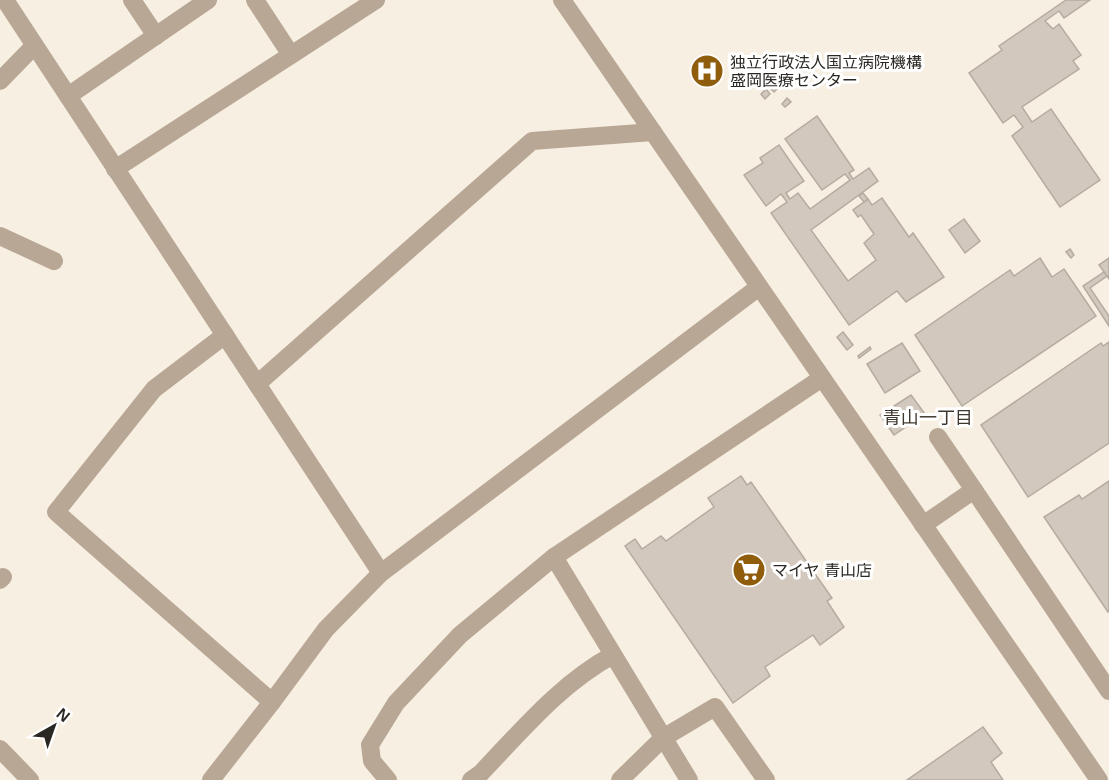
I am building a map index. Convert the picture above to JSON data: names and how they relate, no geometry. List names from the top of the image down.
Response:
{
  "districts": ["青山一丁目"],
  "places": {
    "hospital": ["独立行政法人国立病院機構 盛岡医療センター"],
    "supermarket": ["マイヤ 青山店"]
  },
  "north": "top right"
}
